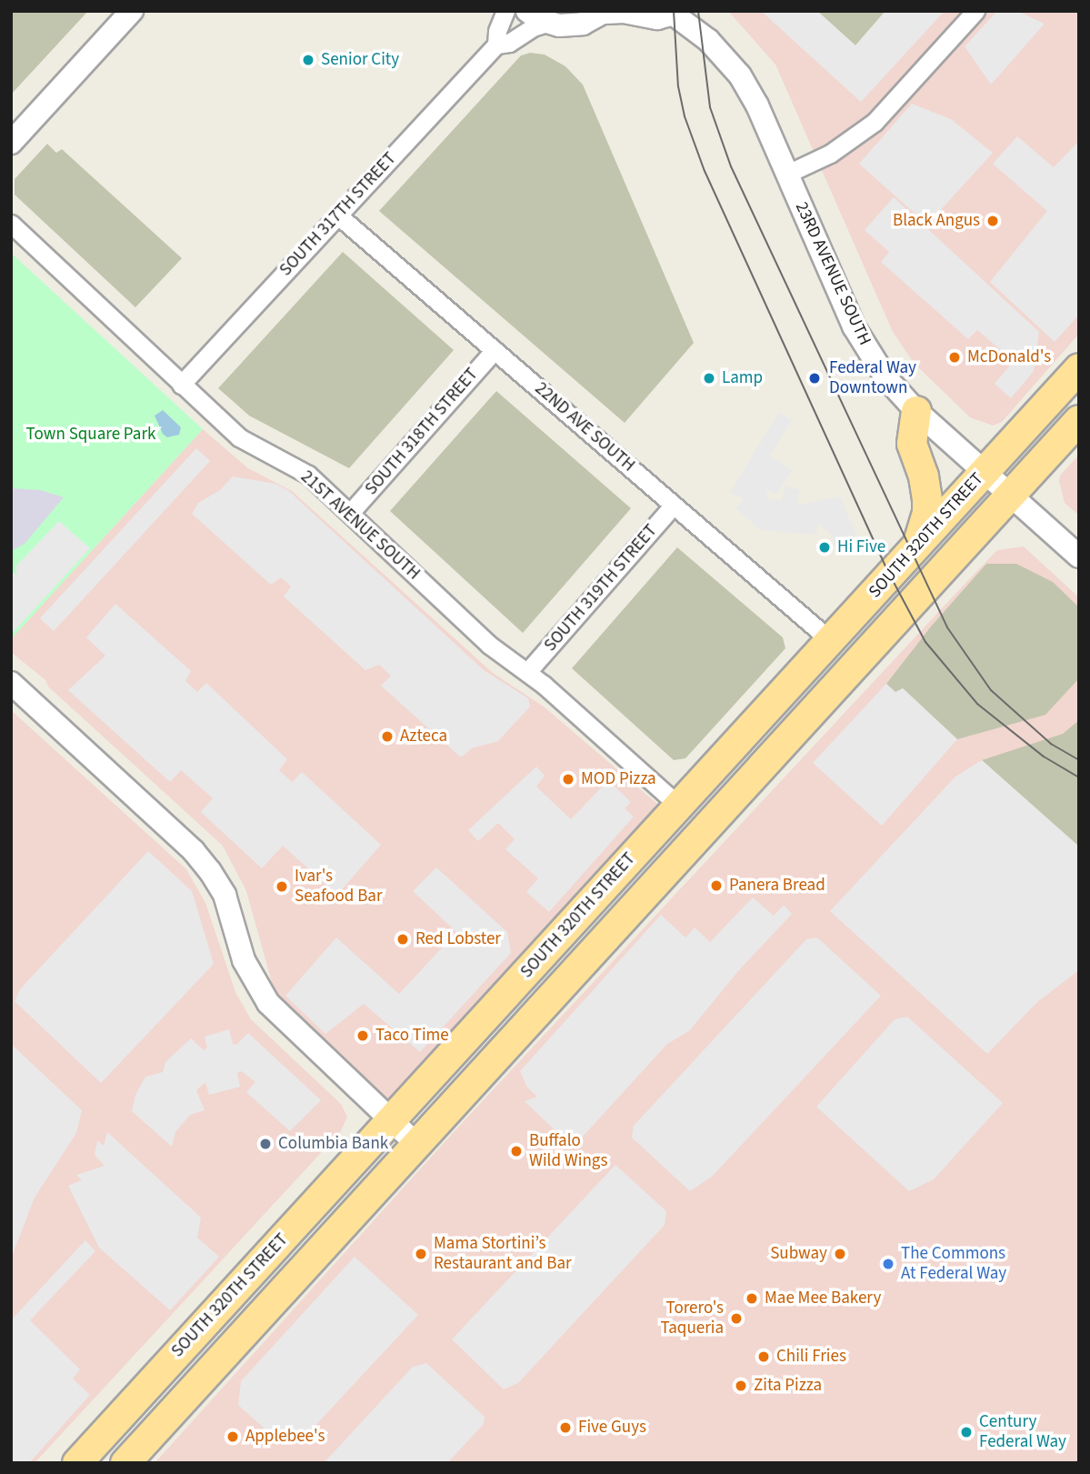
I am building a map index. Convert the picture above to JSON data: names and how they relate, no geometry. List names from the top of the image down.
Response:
{
  "streets": {
    "main road": ["SOUTH 320TH STREET"],
    "street": [
      "SOUTH 317TH STREET",
      "23RD AVENUE SOUTH",
      "22ND AVE SOUTH",
      "SOUTH 318TH STREET",
      "21ST AVENUE SOUTH",
      "SOUTH 319TH STREET"
    ]
  },
  "crossings": [
    ["SOUTH 317TH STREET", "22ND AVE SOUTH"],
    ["SOUTH 317TH STREET", "21ST AVENUE SOUTH"],
    ["23RD AVENUE SOUTH", "SOUTH 320TH STREET"],
    ["22ND AVE SOUTH", "SOUTH 318TH STREET"],
    ["22ND AVE SOUTH", "SOUTH 320TH STREET"],
    ["22ND AVE SOUTH", "SOUTH 319TH STREET"],
    ["SOUTH 318TH STREET", "21ST AVENUE SOUTH"],
    ["21ST AVENUE SOUTH", "SOUTH 320TH STREET"],
    ["21ST AVENUE SOUTH", "SOUTH 319TH STREET"]
  ],
  "parks": ["Town Square Park"],
  "places": [
    "Senior City",
    "Black Angus",
    "McDonald's",
    "Lamp",
    "Federal Way Downtown",
    "Hi Five",
    "Azteca",
    "MOD Pizza",
    "Panera Bread",
    "Ivar's Seafood Bar",
    "Red Lobster",
    "Taco Time",
    "Columbia Bank",
    "Buffalo Wild Wings",
    "Mama Stortini’s Restaurant and Bar",
    "Subway",
    "The Commons At Federal Way",
    "Mae Mee Bakery",
    "Torero's Taqueria",
    "Chili Fries",
    "Zita Pizza",
    "Five Guys",
    "Century Federal Way",
    "Applebee's"
  ]
}
